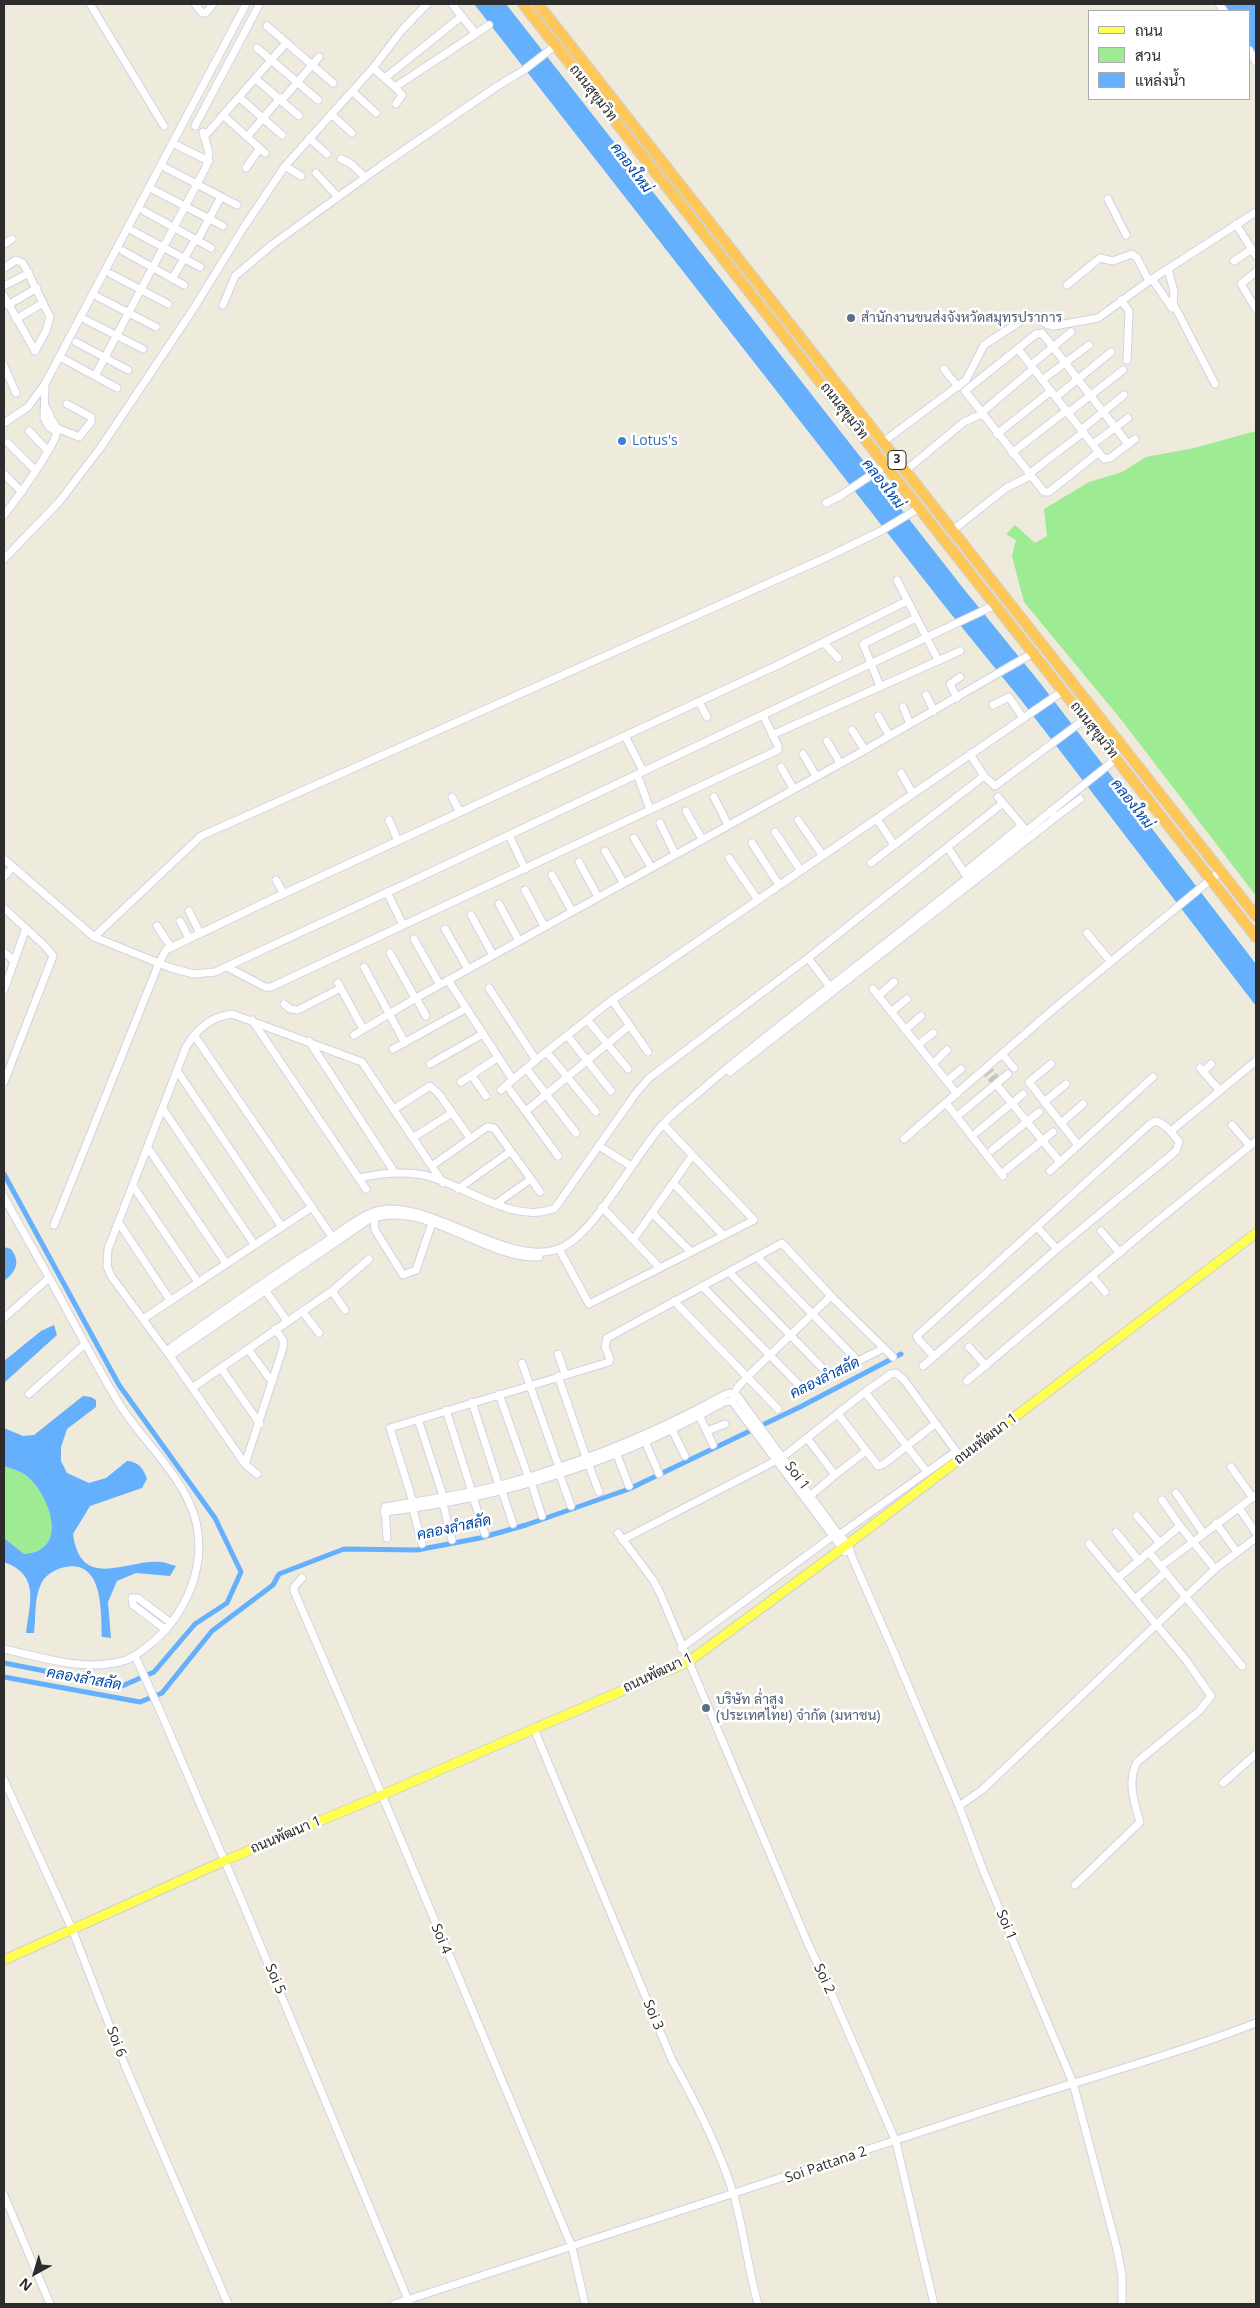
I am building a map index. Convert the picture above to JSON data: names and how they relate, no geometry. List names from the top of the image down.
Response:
{
  "streets": {
    "highway": ["ถนนสุขุมวิท", "3"],
    "main road": ["ถนนพัฒนา 1"],
    "street": [
      "Soi 1",
      "Soi 4",
      "Soi 5",
      "Soi 2",
      "Soi 3",
      "Soi 6",
      "Soi Pattana 2"
    ]
  },
  "crossings": [
    ["ถนนพัฒนา 1", "Soi 1"],
    ["ถนนพัฒนา 1", "Soi 4"],
    ["ถนนพัฒนา 1", "Soi 5"],
    ["ถนนพัฒนา 1", "Soi 2"],
    ["ถนนพัฒนา 1", "Soi 3"],
    ["ถนนพัฒนา 1", "Soi 6"],
    ["Soi 1", "Soi Pattana 2"],
    ["Soi 4", "Soi Pattana 2"],
    ["Soi 5", "Soi Pattana 2"],
    ["Soi 2", "Soi Pattana 2"],
    ["Soi 3", "Soi Pattana 2"]
  ],
  "water": ["คลองใหม่", "คลองลำสลัด"],
  "places": ["สำนักงานขนส่งจังหวัดสมุทรปราการ", "Lotus's", "บริษัท ล่ำสูง (ประเทศไทย) จำกัด (มหาชน)"],
  "legend": ["ถนน", "สวน", "แหล่งน้ำ"],
  "north": "bottom left"
}
